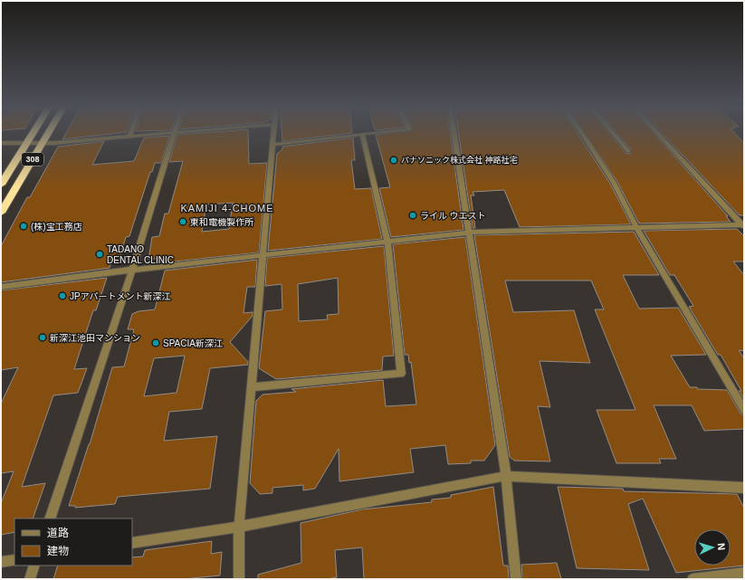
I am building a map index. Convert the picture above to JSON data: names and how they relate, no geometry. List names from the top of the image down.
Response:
{
  "streets": {
    "highway": ["308"]
  },
  "districts": ["KAMIJI 4-CHOME"],
  "places": [
    "パナソニック株式会社 神路社宅",
    "ライル ウエスト",
    "東和電機製作所",
    "(株)宝工務店",
    "TADANO DENTAL CLINIC",
    "JPアパートメント新深江",
    "新深江池田マンション",
    "SPACIA新深江"
  ],
  "legend": ["道路", "建物"],
  "north": "right"
}
